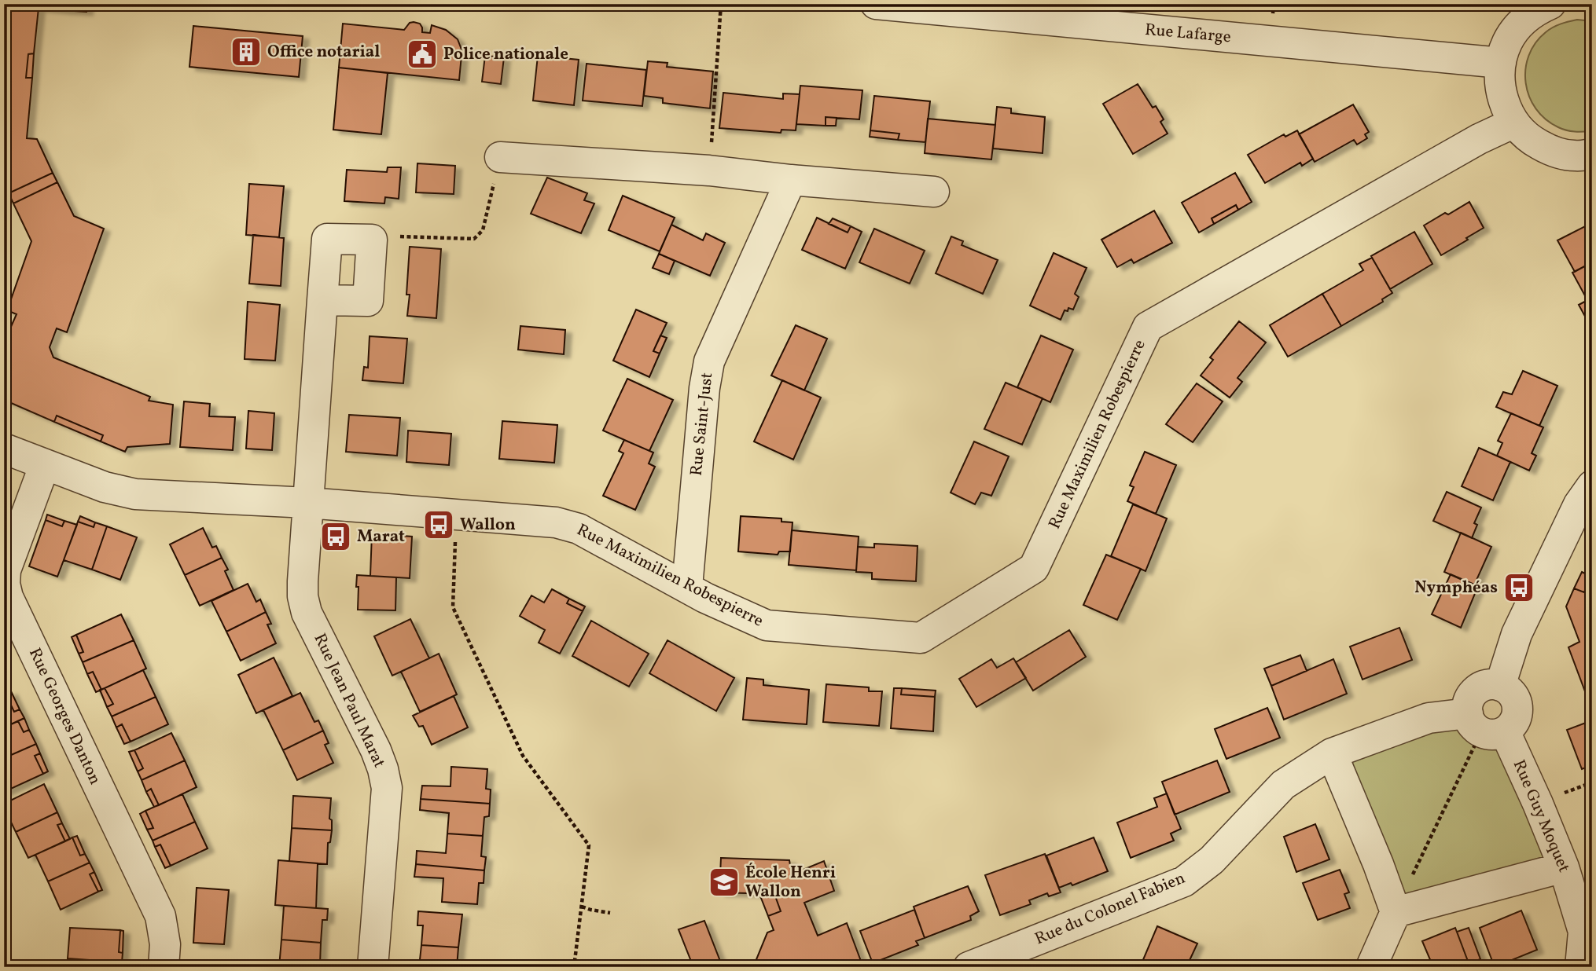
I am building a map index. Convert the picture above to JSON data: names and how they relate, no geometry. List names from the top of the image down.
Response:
{
  "streets": {
    "street": [
      "Rue Lafarge",
      "Rue Saint-Just",
      "Rue Maximilien Robespierre",
      "Rue Jean Paul Marat",
      "Rue Georges Danton",
      "Rue Guy Moquet",
      "Rue du Colonel Fabien"
    ]
  },
  "crossings": [
    ["Rue Saint-Just", "Rue Maximilien Robespierre"],
    ["Rue Maximilien Robespierre", "Rue Jean Paul Marat"],
    ["Rue Maximilien Robespierre", "Rue Georges Danton"],
    ["Rue Guy Moquet", "Rue du Colonel Fabien"]
  ],
  "places": {
    "building": ["Office notarial"],
    "public building": ["Police nationale"],
    "bus stop": ["Wallon", "Marat", "Nymphéas"],
    "school or university": ["École Henri Wallon"]
  }
}
